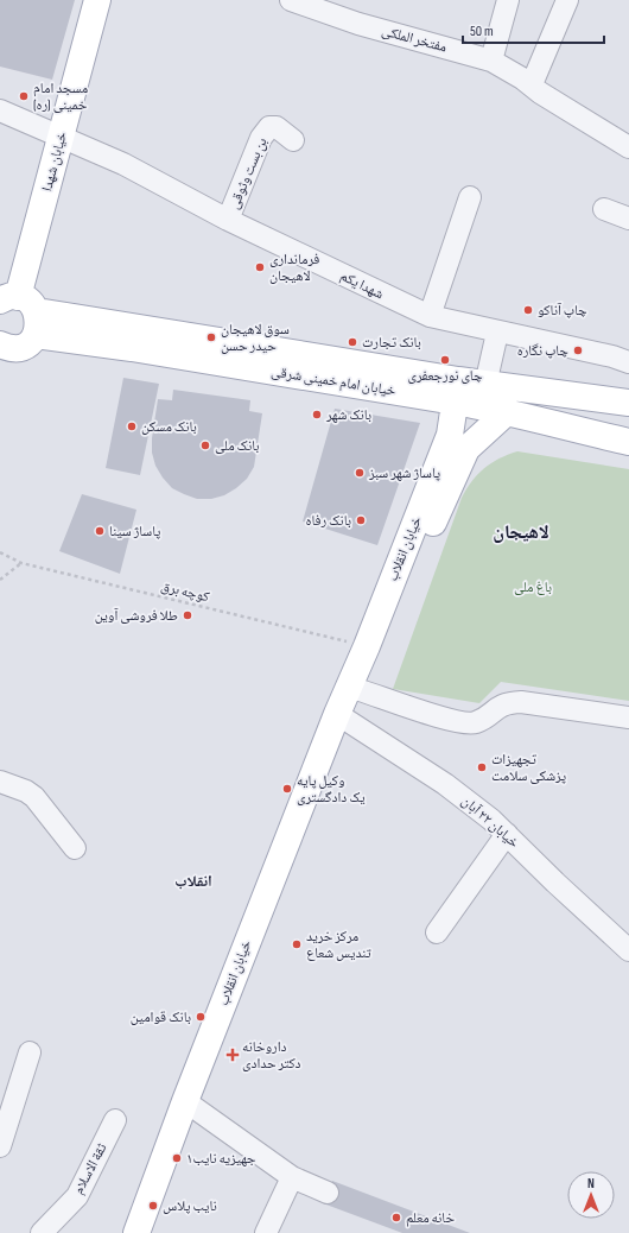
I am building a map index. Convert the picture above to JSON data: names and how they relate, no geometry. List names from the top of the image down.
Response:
{
  "streets": {
    "main road": ["خیابان شهدا", "خیابان امام خمینی شرقی", "خیابان انقلاب"],
    "street": [
      "مفتخر الملکی",
      "بن بست وثوقی",
      "شهدا یکم",
      "خیابان ۲۲ آبان",
      "ثقة‌ الاسلام"
    ],
    "path": ["کوچه برق"]
  },
  "crossings": [
    ["خیابان شهدا", "شهدا یکم"],
    ["خیابان شهدا", "خیابان امام خمینی شرقی"],
    ["بن بست وثوقی", "شهدا یکم"],
    ["خیابان امام خمینی شرقی", "خیابان انقلاب"],
    ["خیابان انقلاب", "کوچه برق"],
    ["خیابان انقلاب", "خیابان ۲۲ آبان"]
  ],
  "districts": ["لاهیجان", "انقلاب"],
  "parks": ["باغ ملی"],
  "places": {
    "other": [
      "مسجد امام خمینی (ره)",
      "فرمانداری لاهیجان",
      "چاپ آناکو",
      "سوق لاهيجان حيدر حسن",
      "بانک تجارت",
      "چاپ نگاره",
      "چای نورجعفری",
      "بانک شهر",
      "بانک مسکن",
      "بانک ملی",
      "پاساژ شهر سبز",
      "بانک رفاه",
      "پاساژ سینا",
      "طلا فروشی آوین",
      "تجهیزات پزشکی سلامت",
      "وکیل پایه یک دادگستری",
      "مرکز خرید تندیس شعاع",
      "بانک قوامین",
      "جهیزیه نایب۱",
      "نایب پلاس",
      "خانه معلم"
    ],
    "health": ["داروخانه دکتر حدادی"]
  },
  "scale_bar": "50 m",
  "north": "top"
}
